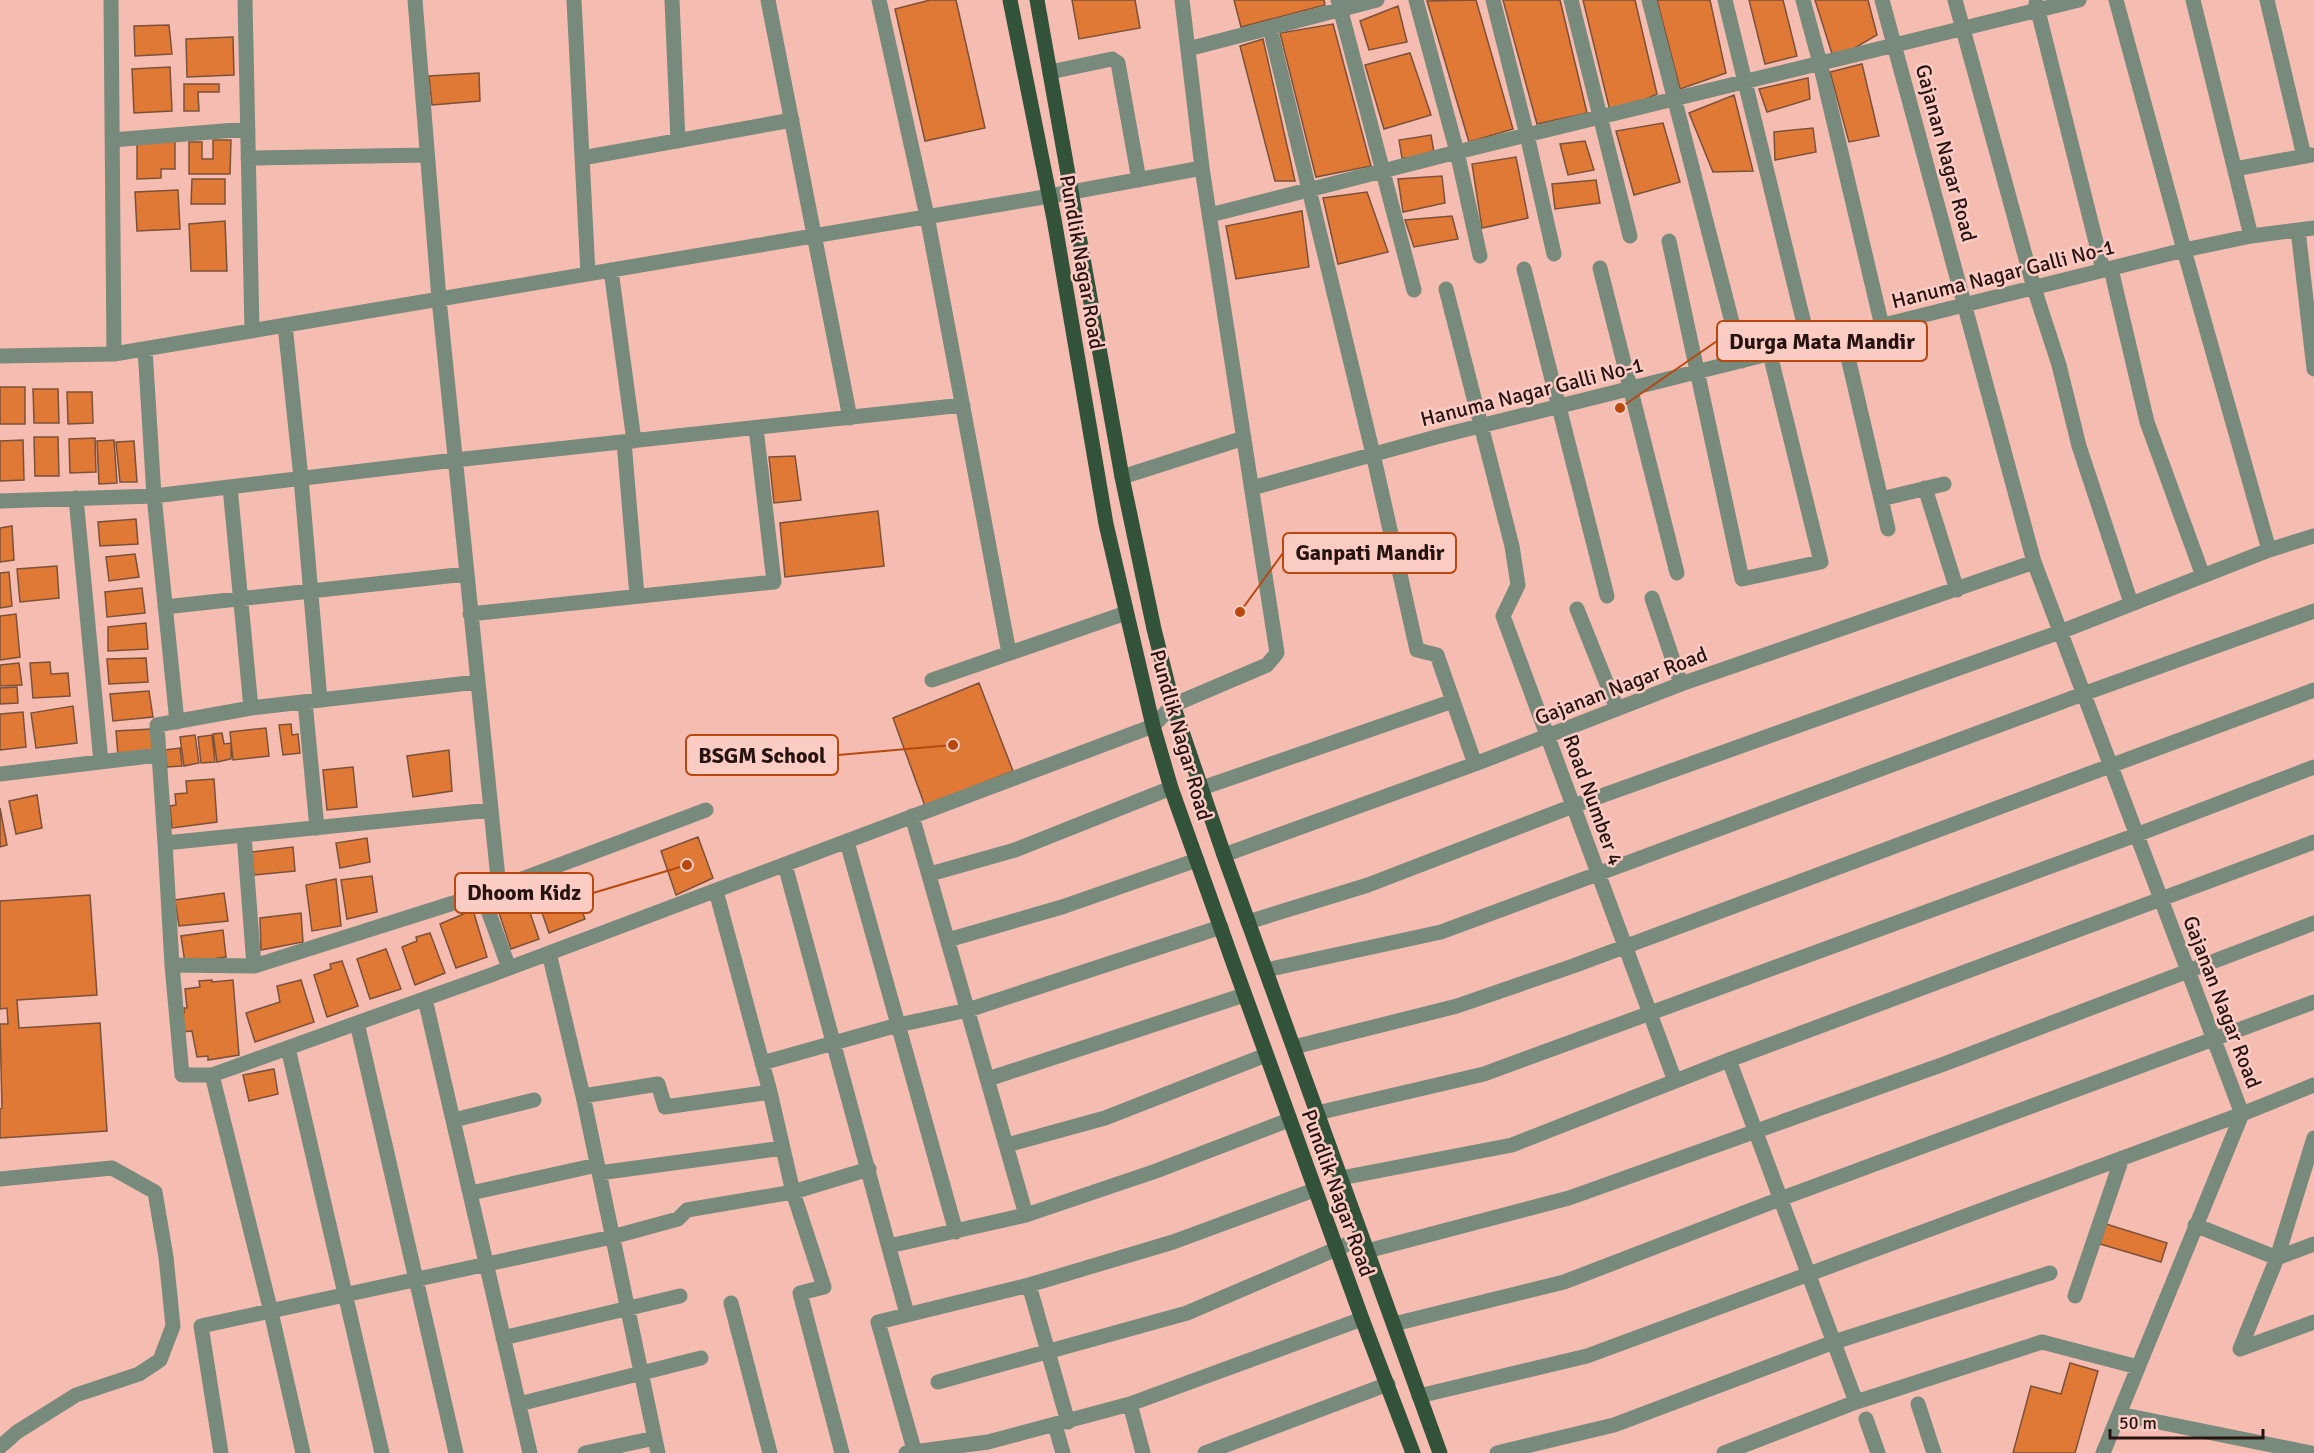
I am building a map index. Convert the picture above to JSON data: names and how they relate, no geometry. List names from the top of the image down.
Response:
{
  "streets": {
    "main road": ["Pundlik Nagar Road"],
    "street": ["Gajanan Nagar Road", "Hanuma Nagar Galli No-1", "Road Number 4"]
  },
  "crossings": [
    ["Gajanan Nagar Road", "Pundlik Nagar Road"],
    ["Gajanan Nagar Road", "Hanuma Nagar Galli No-1"],
    ["Gajanan Nagar Road", "Road Number 4"],
    ["Hanuma Nagar Galli No-1", "Road Number 4"]
  ],
  "places": [
    "Durga Mata Mandir",
    "Ganpati Mandir",
    "BSGM School",
    "Dhoom Kidz"
  ],
  "scale_bar": "50 m"
}
